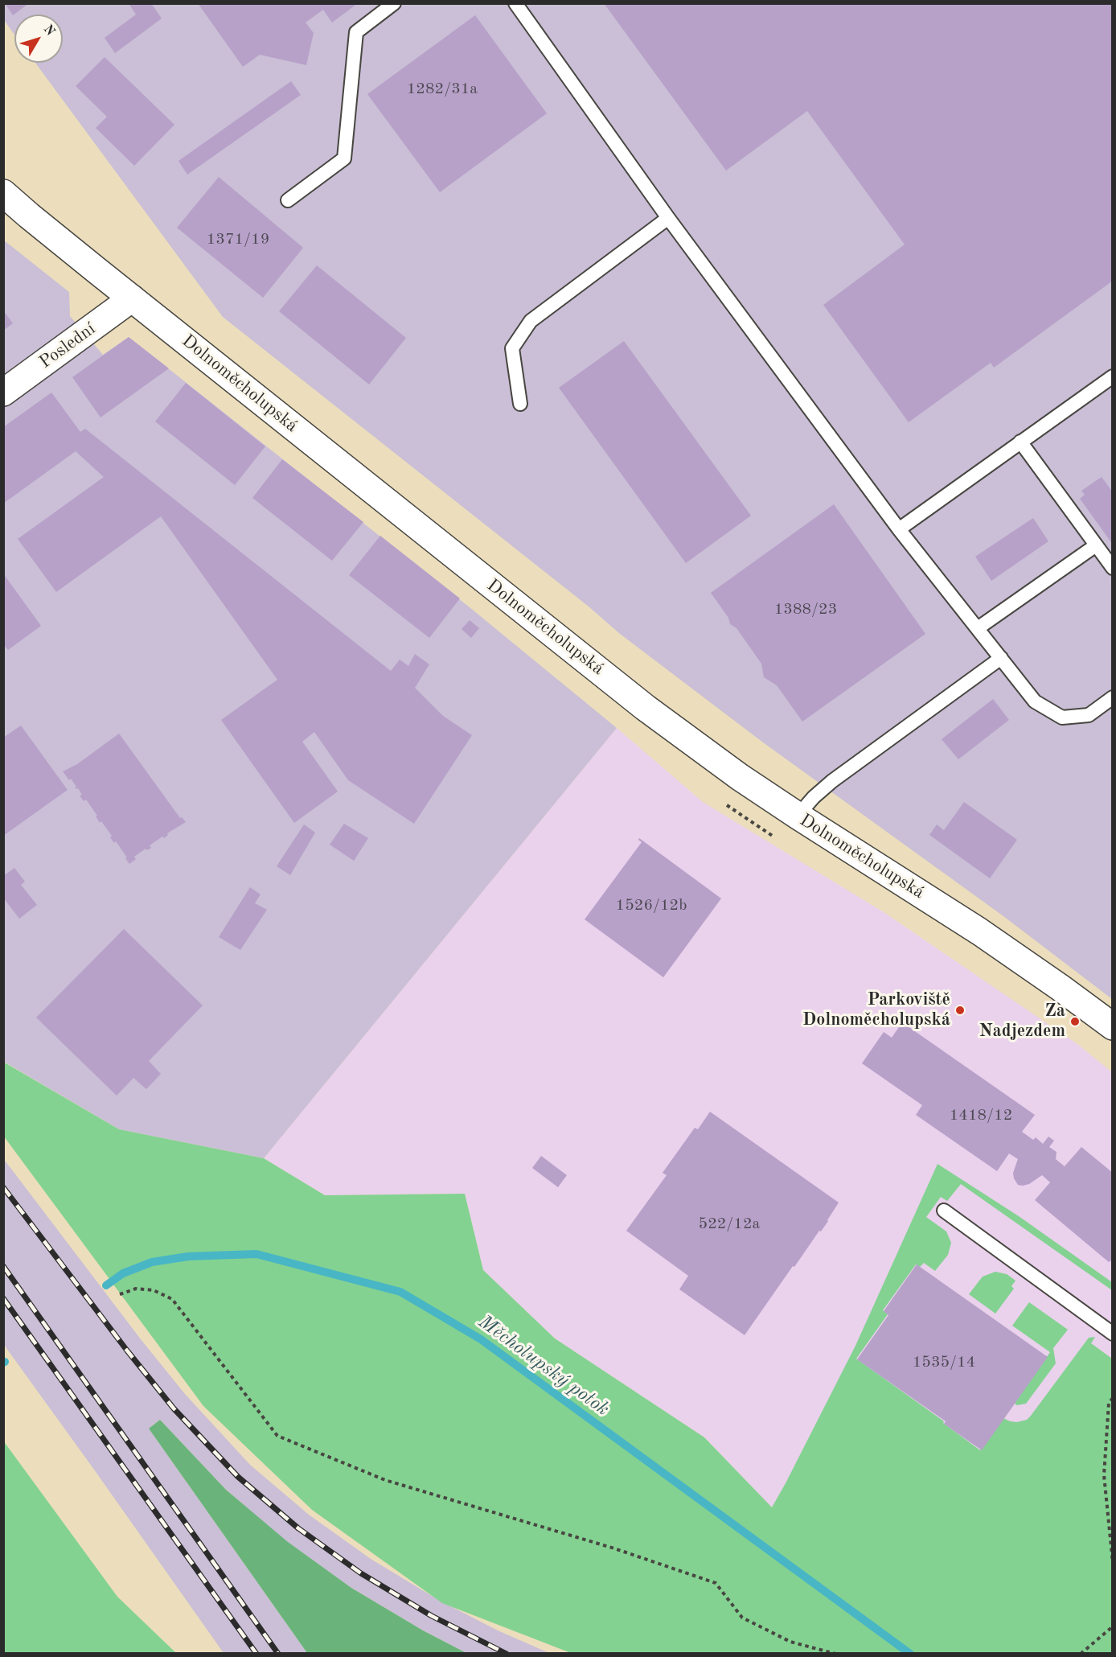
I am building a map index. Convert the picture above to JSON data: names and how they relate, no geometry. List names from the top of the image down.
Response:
{
  "streets": {
    "street": ["Poslední", "Dolnoměcholupská"]
  },
  "crossings": [
    ["Poslední", "Dolnoměcholupská"]
  ],
  "water": ["Měcholupský potok"],
  "places": ["Parkoviště Dolnoměcholupská", "Za Nadjezdem"],
  "house_numbers": [
    "1282/31a",
    "1371/19",
    "1388/23",
    "1526/12b",
    "1418/12",
    "522/12a",
    "1535/14"
  ],
  "north": "top right"
}
